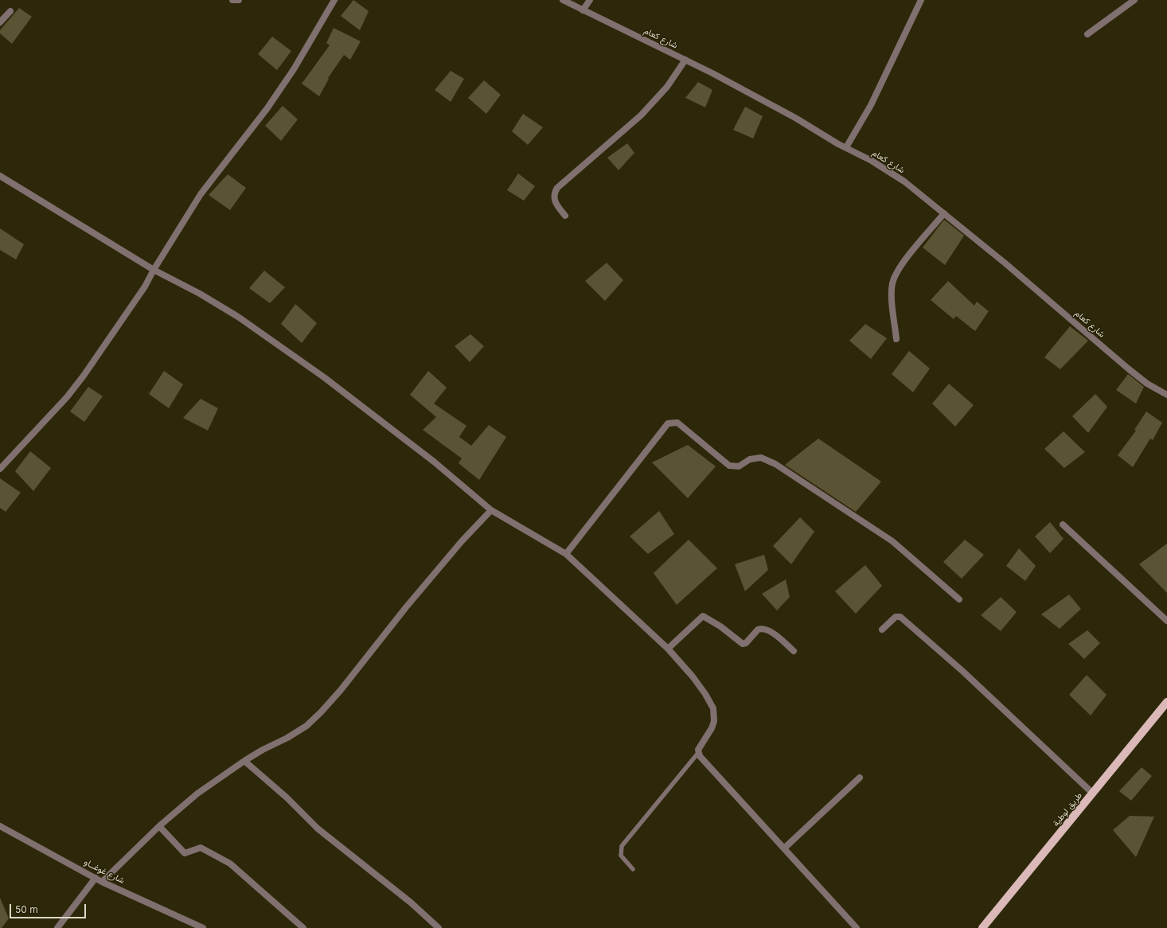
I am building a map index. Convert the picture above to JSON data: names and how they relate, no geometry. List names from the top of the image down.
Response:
{
  "streets": {
    "main road": ["طريق لوطية"],
    "street": ["شارع كعام", "شارع غوغــاو"]
  },
  "scale_bar": "50 m"
}
